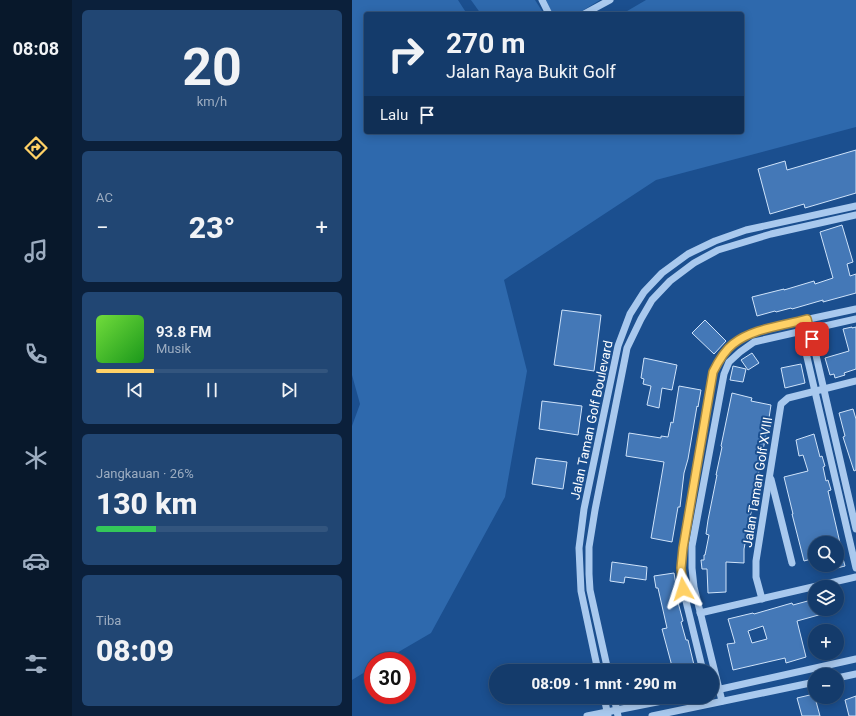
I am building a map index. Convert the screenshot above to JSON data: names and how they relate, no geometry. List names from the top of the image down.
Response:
{
  "streets": {
    "street": ["Jalan Taman Golf Boulevard", "Jalan Taman Golf XVIII"]
  },
  "page": {
    "tabs": "08:08",
    "tile": [
      ["20", "km/h"],
      "AC",
      ["Jangkauan · 26%", "130 km"],
      ["Tiba", "08:09"]
    ],
    "turn": ["270 m", "Jalan Raya Bukit Golf"],
    "then": "Lalu",
    "heat": ["−", "23°", "+"],
    "song": ["93.8 FM", "Musik"],
    "map_buttons": ["+", "−"],
    "limit": "30",
    "trip": "08:09 · 1 mnt · 290 m"
  }
}
